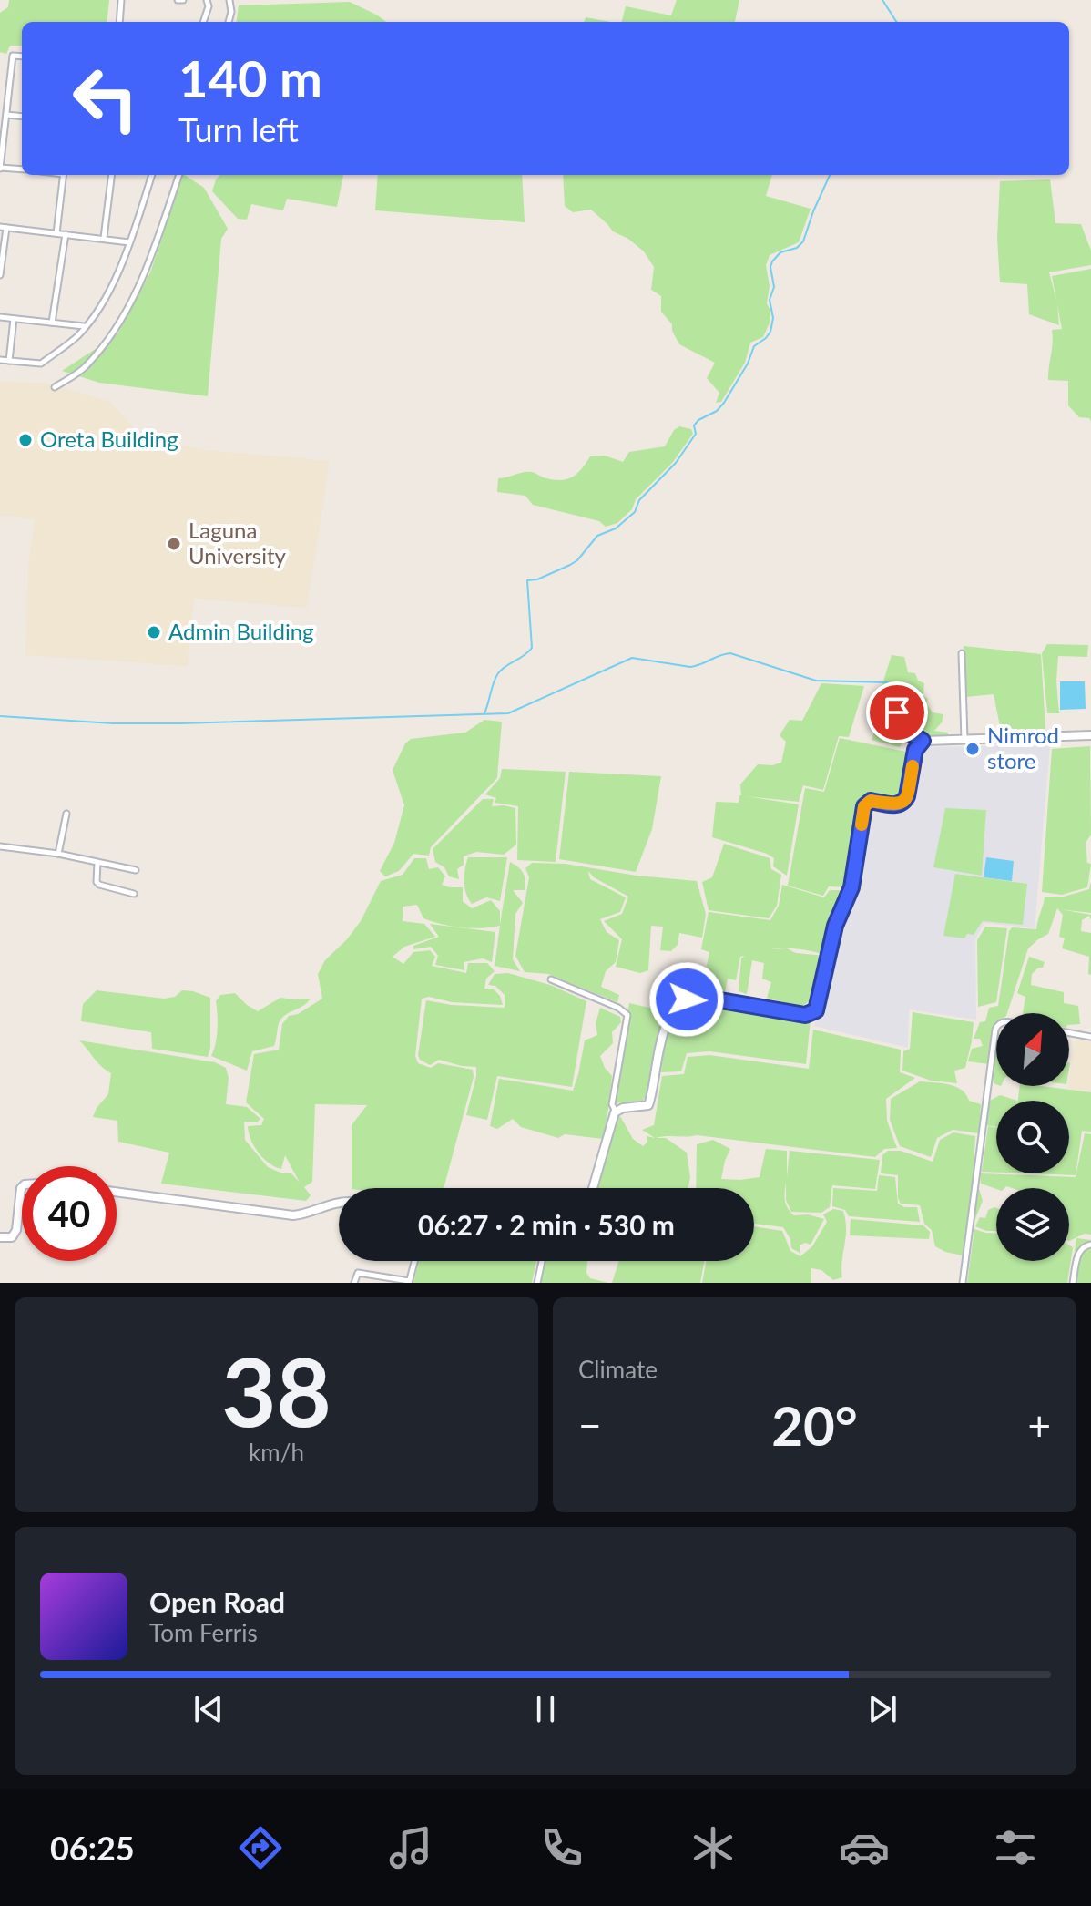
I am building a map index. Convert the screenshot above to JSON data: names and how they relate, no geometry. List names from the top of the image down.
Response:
{
  "places": [
    "Oreta Building",
    "Laguna University",
    "Admin Building",
    "Nimrod store"
  ],
  "north": "top right",
  "page": {
    "turn": ["140 m", "Turn left"],
    "limit": "40",
    "trip": "06:27 · 2 min · 530 m",
    "tile": [
      ["38", "km/h"],
      "Climate"
    ],
    "heat": ["−", "20°", "+"],
    "song": ["Open Road", "Tom Ferris"],
    "tabs": "06:25"
  }
}
